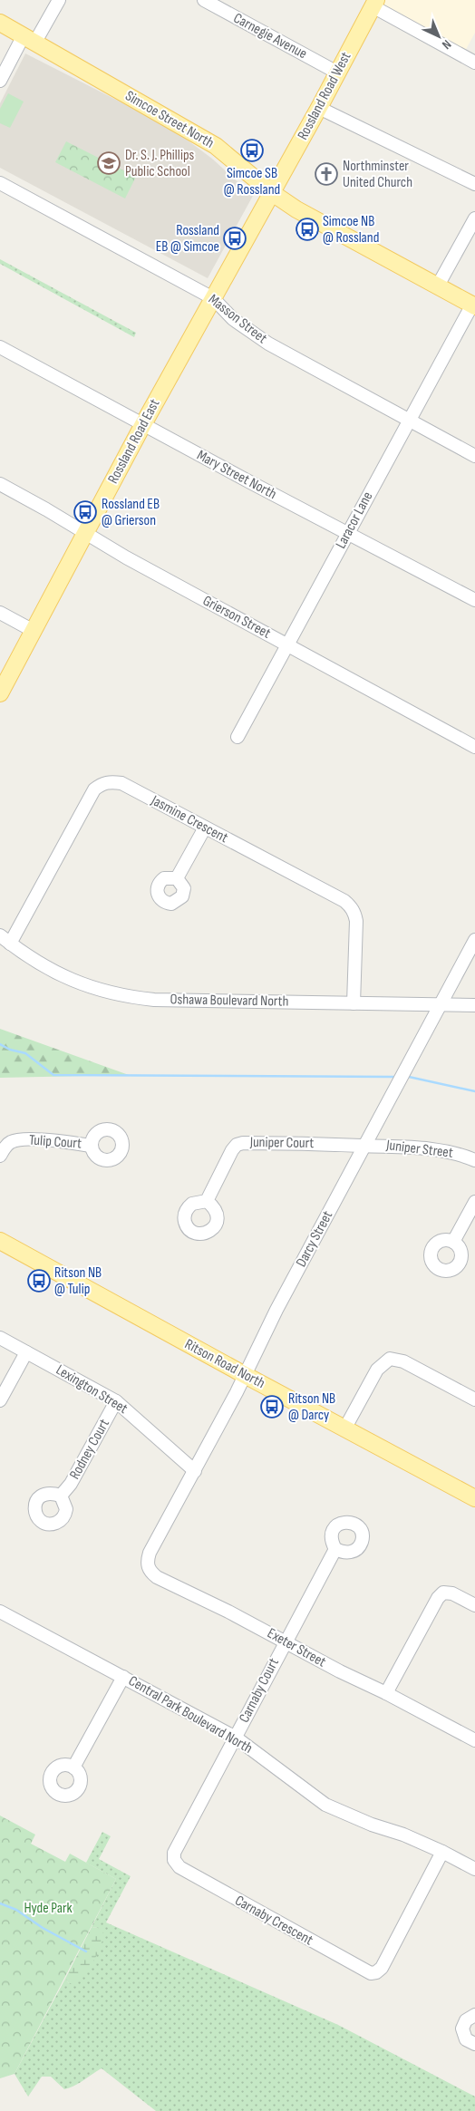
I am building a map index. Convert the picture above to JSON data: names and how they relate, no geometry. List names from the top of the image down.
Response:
{
  "streets": {
    "main road": [
      "Rossland Road West",
      "Simcoe Street North",
      "Rossland Road East",
      "Ritson Road North"
    ],
    "street": [
      "Carnegie Avenue",
      "Masson Street",
      "Mary Street North",
      "Laracor Lane",
      "Grierson Street",
      "Jasmine Crescent",
      "Oshawa Boulevard North",
      "Tulip Court",
      "Juniper Court",
      "Juniper Street",
      "Darcy Street",
      "Lexington Street",
      "Rodney Court",
      "Exeter Street",
      "Carnaby Court",
      "Central Park Boulevard North",
      "Carnaby Crescent"
    ]
  },
  "crossings": [
    ["Carnegie Avenue", "Rossland Road West"],
    ["Rossland Road West", "Simcoe Street North"],
    ["Rossland Road West", "Rossland Road East"],
    ["Simcoe Street North", "Rossland Road East"],
    ["Simcoe Street North", "Laracor Lane"],
    ["Masson Street", "Rossland Road East"],
    ["Masson Street", "Laracor Lane"],
    ["Rossland Road East", "Mary Street North"],
    ["Rossland Road East", "Grierson Street"],
    ["Mary Street North", "Laracor Lane"],
    ["Laracor Lane", "Grierson Street"],
    ["Jasmine Crescent", "Oshawa Boulevard North"],
    ["Oshawa Boulevard North", "Darcy Street"],
    ["Juniper Court", "Juniper Street"],
    ["Juniper Court", "Darcy Street"],
    ["Juniper Street", "Darcy Street"],
    ["Darcy Street", "Ritson Road North"],
    ["Darcy Street", "Lexington Street"],
    ["Darcy Street", "Exeter Street"],
    ["Lexington Street", "Rodney Court"],
    ["Exeter Street", "Carnaby Court"],
    ["Carnaby Court", "Central Park Boulevard North"],
    ["Carnaby Court", "Carnaby Crescent"],
    ["Central Park Boulevard North", "Carnaby Crescent"]
  ],
  "parks": ["Hyde Park"],
  "places": {
    "bus stop": [
      "Simcoe SB @ Rossland",
      "Simcoe NB @ Rossland",
      "Rossland EB @ Simcoe",
      "Rossland EB @ Grierson",
      "Ritson NB @ Tulip",
      "Ritson NB @ Darcy"
    ],
    "school or university": ["Dr. S. J. Phillips Public School"],
    "church": ["Northminster United Church"]
  },
  "north": "bottom right"
}
